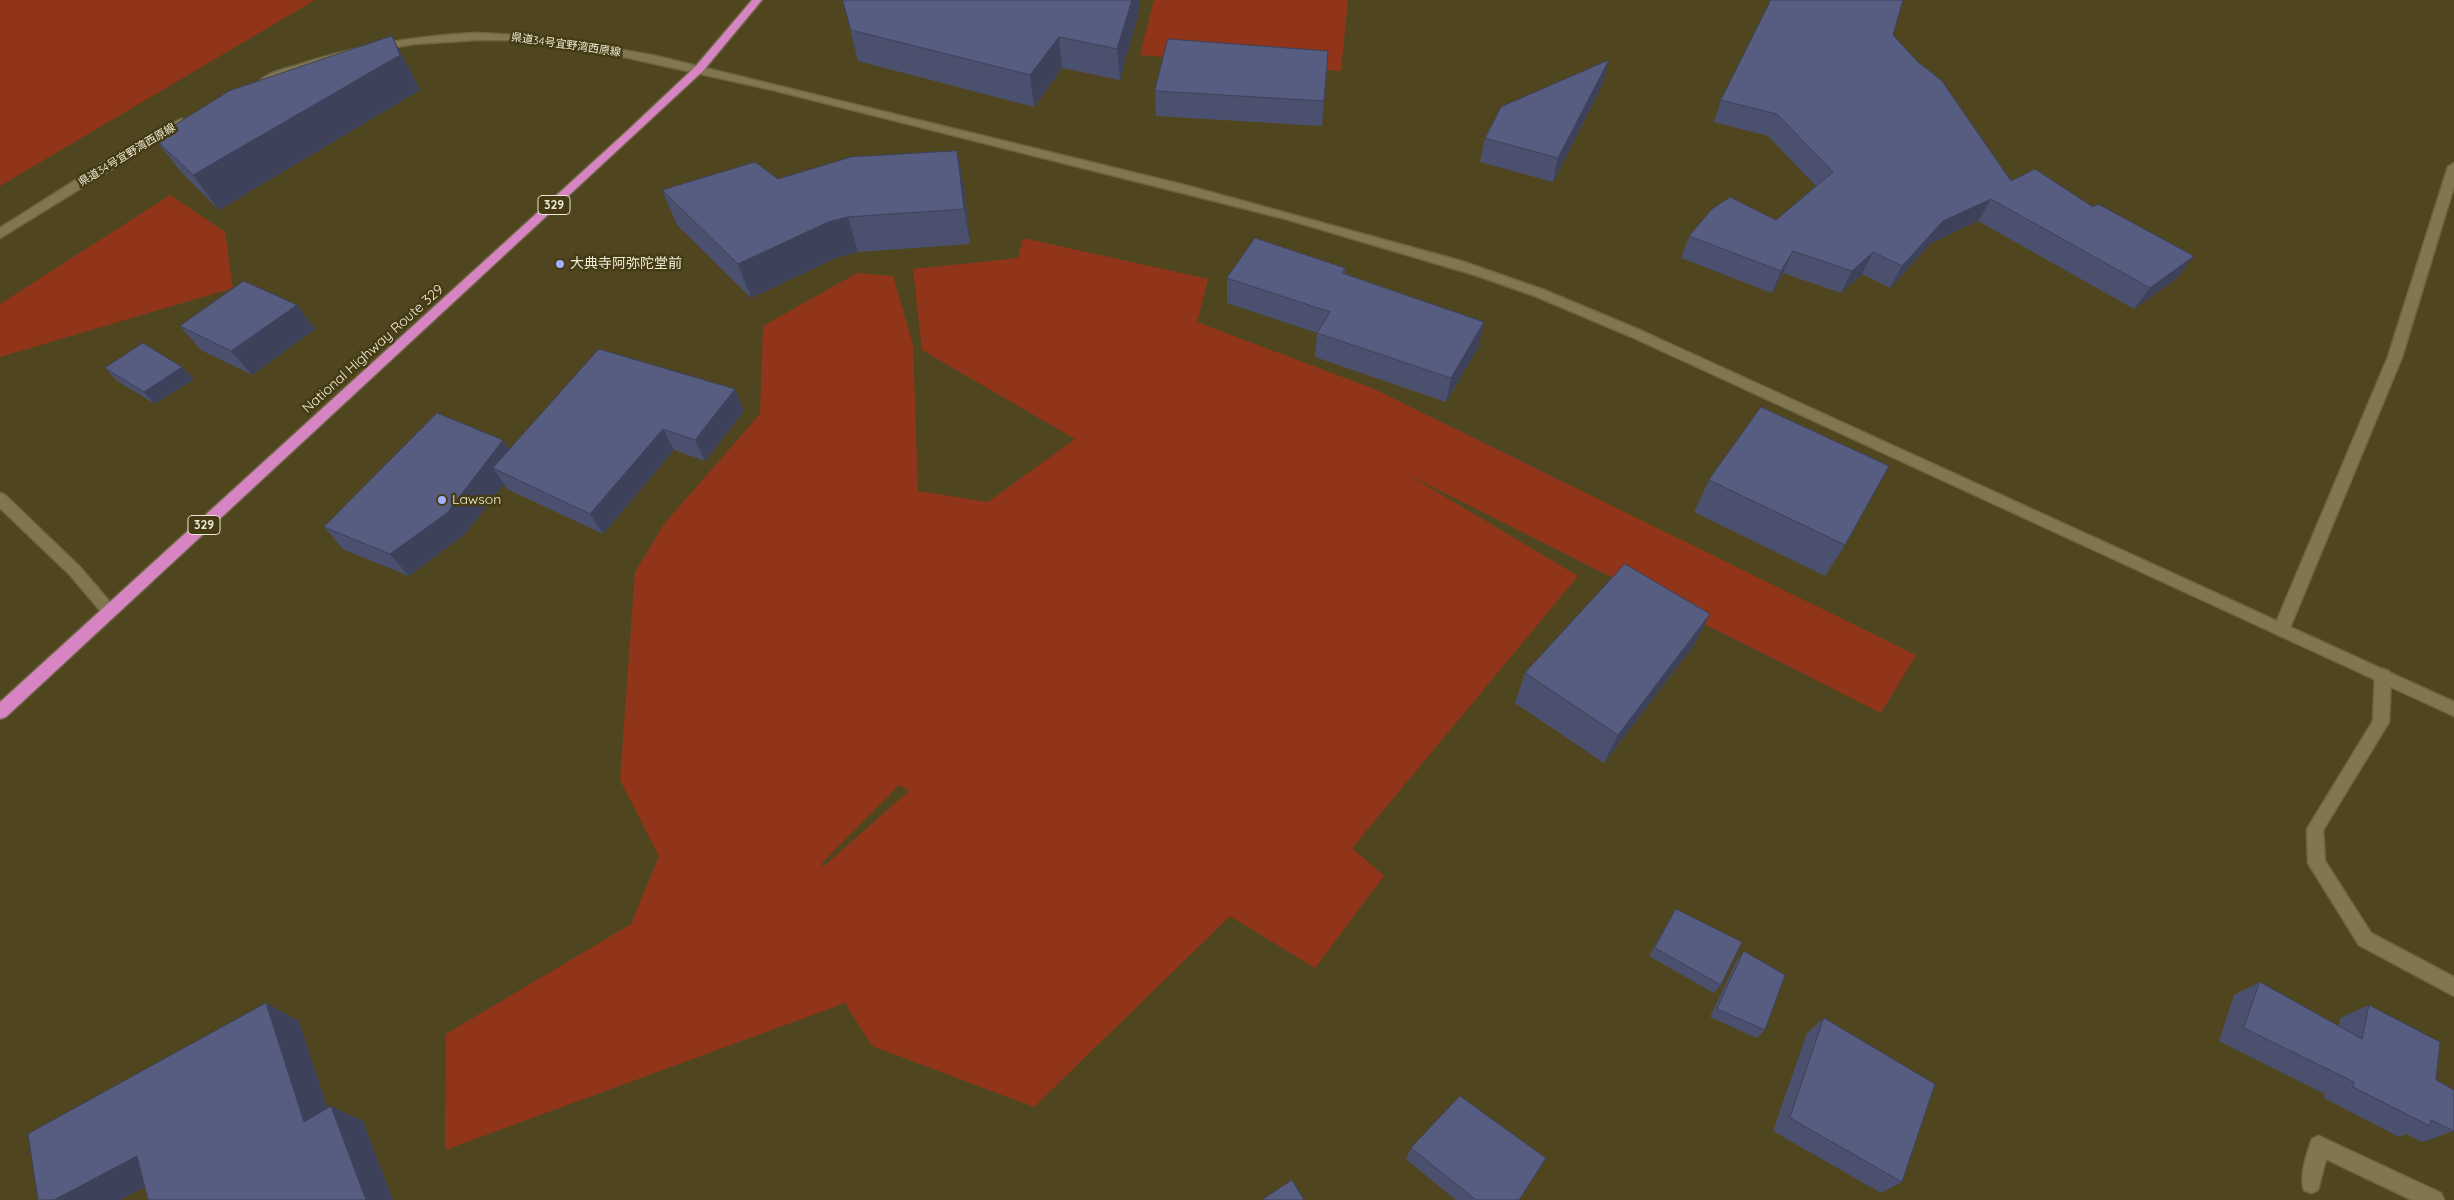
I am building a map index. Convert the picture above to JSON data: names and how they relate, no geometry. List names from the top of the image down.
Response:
{
  "streets": {
    "highway": ["329", "National Highway Route 329"],
    "street": ["県道34号宜野湾西原線"]
  },
  "crossings": [
    ["県道34号宜野湾西原線", "National Highway Route 329"]
  ],
  "places": ["大典寺阿弥陀堂前", "Lawson"]
}
